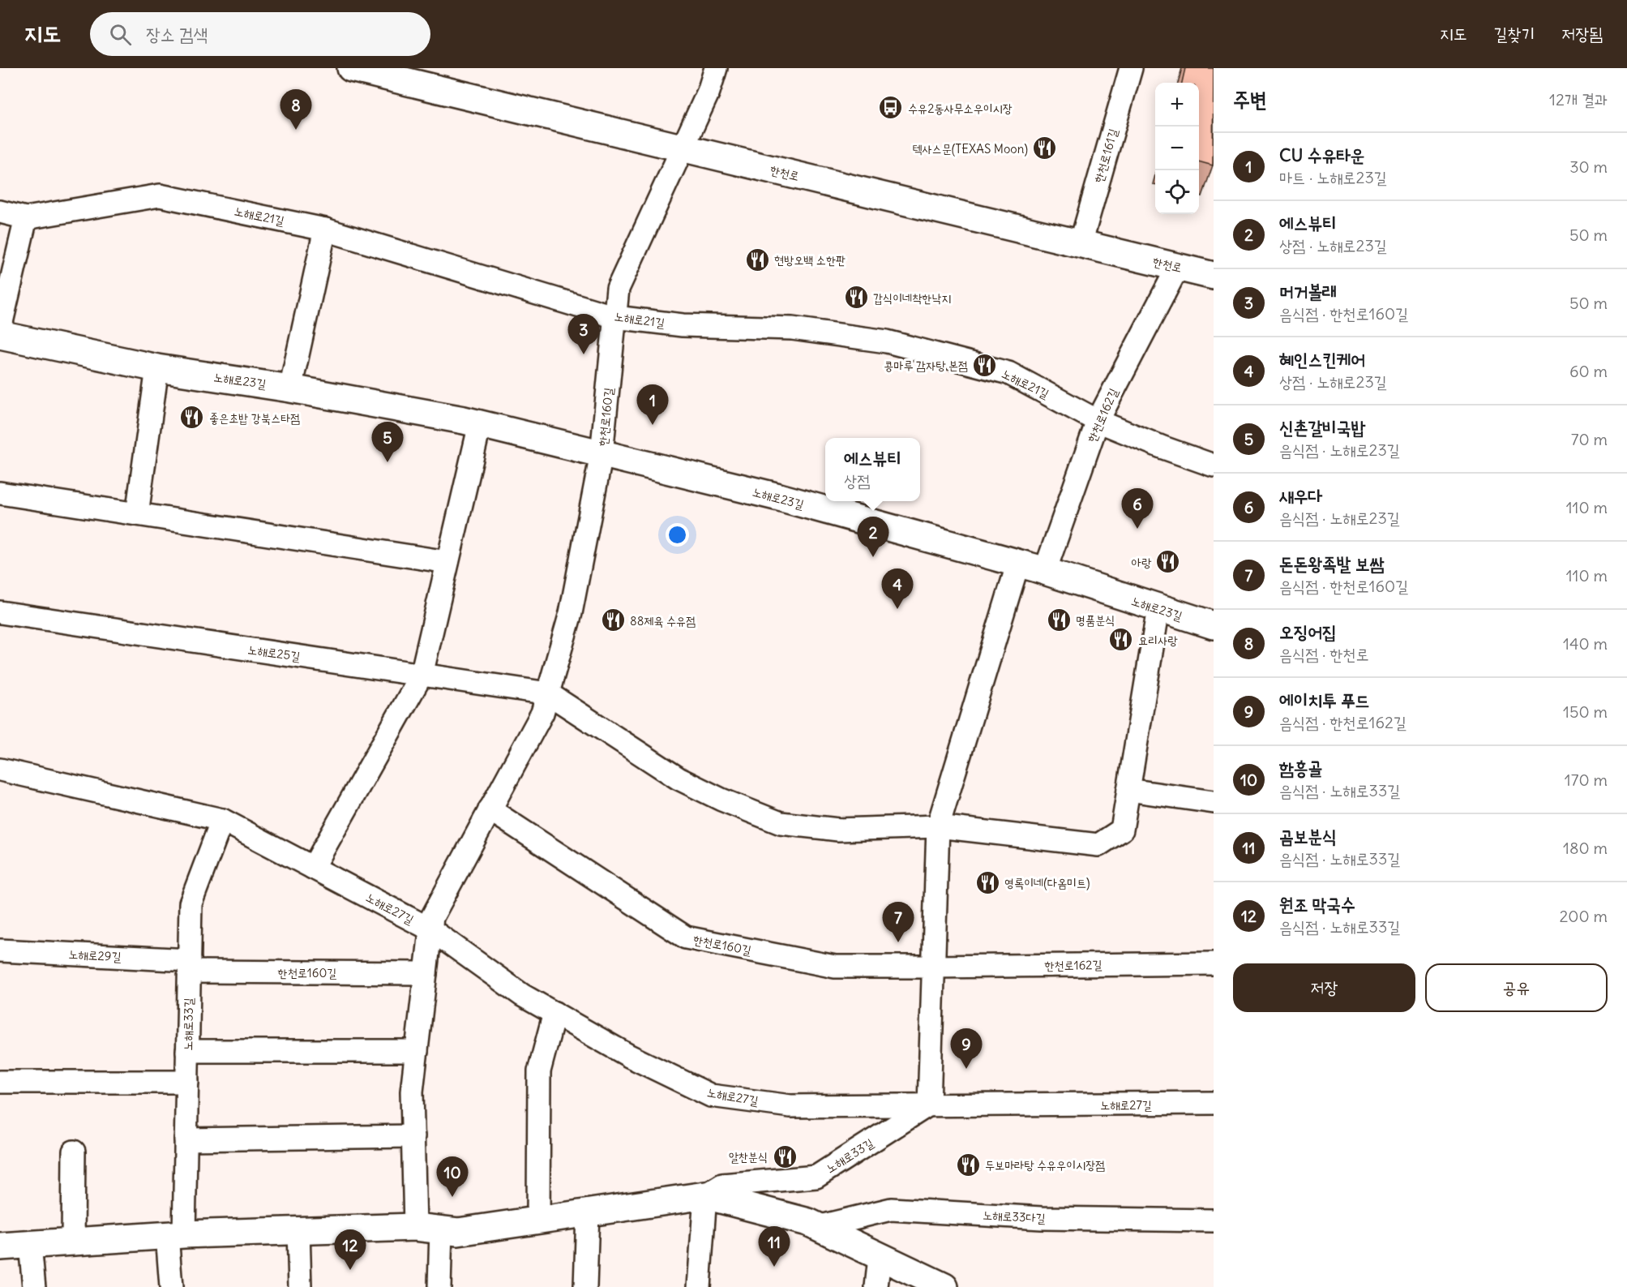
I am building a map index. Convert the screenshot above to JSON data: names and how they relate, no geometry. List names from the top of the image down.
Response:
{
  "streets": {
    "street": [
      "한천로161길",
      "한천로",
      "노해로21길",
      "노해로23길",
      "한천로162길",
      "한천로160길",
      "노해로25길",
      "노해로27길",
      "노해로29길",
      "노해로33길",
      "노해로33다길"
    ]
  },
  "crossings": [
    ["한천로161길", "한천로"],
    ["한천로", "한천로162길"],
    ["한천로", "한천로160길"],
    ["노해로21길", "한천로162길"],
    ["노해로21길", "한천로160길"],
    ["노해로23길", "한천로162길"],
    ["노해로23길", "한천로160길"],
    ["한천로162길", "한천로160길"],
    ["한천로160길", "노해로25길"],
    ["한천로160길", "노해로27길"],
    ["한천로160길", "노해로29길"],
    ["한천로160길", "노해로33길"],
    ["노해로27길", "노해로33길"],
    ["노해로29길", "노해로33길"],
    ["노해로33길", "노해로33다길"]
  ],
  "places": {
    "bus stop": ["수유2동사무소우이시장"],
    "restaurant": [
      "텍사스문(TEXAS Moon)",
      "현방오백 소한판",
      "갑식이네착한낙지",
      "콩마루 감자탕 본점",
      "좋은초밥 강북스타점",
      "아랑",
      "명품분식",
      "88제육 수유점",
      "요리사랑",
      "영록이네(다옴미트)",
      "알찬분식",
      "두보마라탕 수유우이시장점"
    ]
  },
  "page": {
    "header": "지도",
    "search": "장소 검색",
    "nav": ["지도", "길찾기", "저장됨"],
    "heading": ["주변", "12개 결과"],
    "map_buttons": ["+", "−"],
    "pins": [
      "8",
      "3",
      "1",
      "5",
      "6",
      "2",
      "4",
      "7",
      "9",
      "10",
      "11",
      "12"
    ],
    "list": [
      {
        "mark": "1",
        "name": "CU 수유타운",
        "note": "마트 · 노해로23길",
        "value": "30 m"
      },
      {
        "mark": "2",
        "name": "에스뷰티",
        "note": "상점 · 노해로23길",
        "value": "50 m"
      },
      {
        "mark": "3",
        "name": "머거볼래",
        "note": "음식점 · 한천로160길",
        "value": "50 m"
      },
      {
        "mark": "4",
        "name": "혜인스킨케어",
        "note": "상점 · 노해로23길",
        "value": "60 m"
      },
      {
        "mark": "5",
        "name": "신촌갈비국밥",
        "note": "음식점 · 노해로23길",
        "value": "70 m"
      },
      {
        "mark": "6",
        "name": "새우다",
        "note": "음식점 · 노해로23길",
        "value": "110 m"
      },
      {
        "mark": "7",
        "name": "돈돈왕족발 보쌈",
        "note": "음식점 · 한천로160길",
        "value": "110 m"
      },
      {
        "mark": "8",
        "name": "오징어집",
        "note": "음식점 · 한천로",
        "value": "140 m"
      },
      {
        "mark": "9",
        "name": "에이치투 푸드",
        "note": "음식점 · 한천로162길",
        "value": "150 m"
      },
      {
        "mark": "10",
        "name": "함흥골",
        "note": "음식점 · 노해로33길",
        "value": "170 m"
      },
      {
        "mark": "11",
        "name": "곰보분식",
        "note": "음식점 · 노해로33길",
        "value": "180 m"
      },
      {
        "mark": "12",
        "name": "원조 막국수",
        "note": "음식점 · 노해로33길",
        "value": "200 m"
      }
    ],
    "popup": ["에스뷰티", "상점"],
    "buttons": ["저장", "공유"]
  }
}
